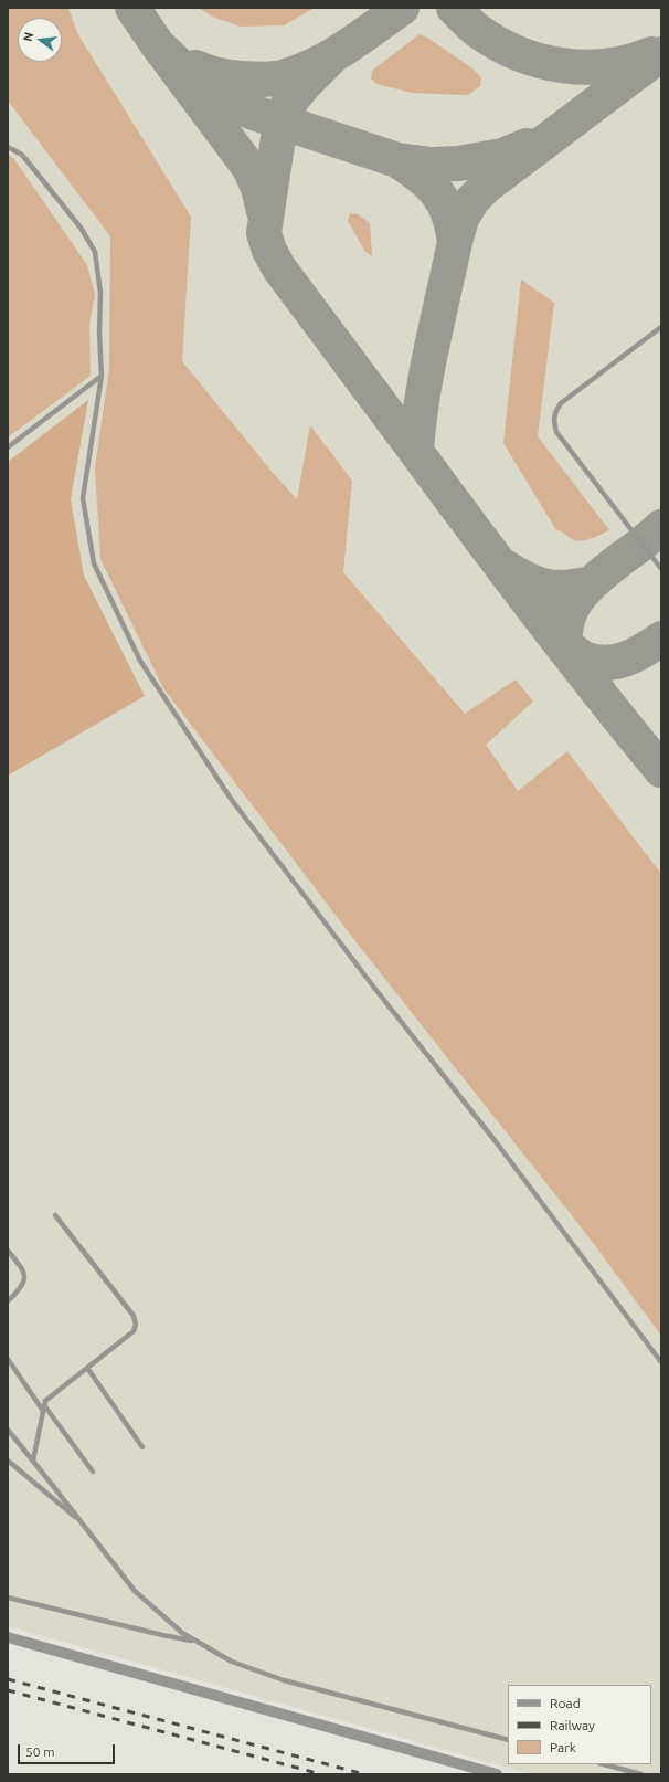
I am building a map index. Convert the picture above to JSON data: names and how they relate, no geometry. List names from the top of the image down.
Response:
{
  "legend": ["Road", "Railway", "Park"],
  "scale_bar": "50 m",
  "north": "left"
}
